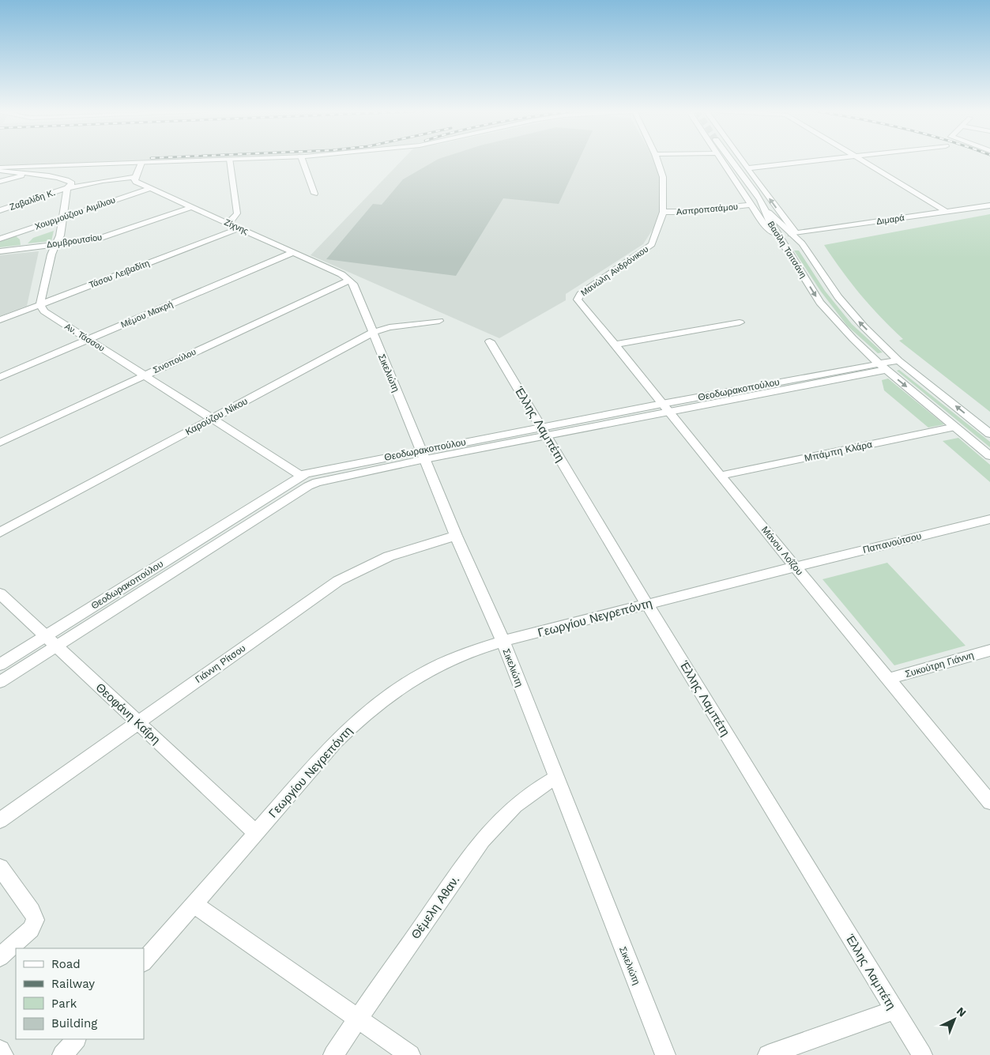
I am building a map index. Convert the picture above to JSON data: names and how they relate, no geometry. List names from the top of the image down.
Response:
{
  "streets": {
    "street": [
      "Ζαβαλίδη Κ.",
      "Ασπροποτάμου",
      "Χουρμούζιου Αιμίλιου",
      "Διμαρά",
      "Ζίχνης",
      "Δομβρουτσίου",
      "Βασίλη Τσιτσάνη",
      "Μανώλη Ανδρόνικου",
      "Τάσου Λειβαδίτη",
      "Μέμου Μακρή",
      "Αν. Τάσσου",
      "Σινοπούλου",
      "Σικελιώτη",
      "Θεοδωρακοπούλου",
      "Καρούζου Νίκου",
      "Έλλης Λαμπέτη",
      "Μπάμπη Κλάρα",
      "Παπανούτσου",
      "Μάνου Λοΐζου",
      "Γεωργίου Νεγρεπόντη",
      "Γιάννη Ρίτσου",
      "Συκούτρη Γιάννη",
      "Θεοφάνη Καΐρη",
      "Θέμελη Αθαν."
    ]
  },
  "crossings": [
    ["Ζαβαλίδη Κ.", "Ζίχνης"],
    ["Ασπροποτάμου", "Μανώλη Ανδρόνικου"],
    ["Χουρμούζιου Αιμίλιου", "Ζίχνης"],
    ["Διμαρά", "Βασίλη Τσιτσάνη"],
    ["Ζίχνης", "Δομβρουτσίου"],
    ["Ζίχνης", "Τάσου Λειβαδίτη"],
    ["Ζίχνης", "Μέμου Μακρή"],
    ["Ζίχνης", "Σινοπούλου"],
    ["Ζίχνης", "Σικελιώτη"],
    ["Βασίλη Τσιτσάνη", "Μπάμπη Κλάρα"],
    ["Μανώλη Ανδρόνικου", "Μάνου Λοΐζου"],
    ["Τάσου Λειβαδίτη", "Αν. Τάσσου"],
    ["Μέμου Μακρή", "Αν. Τάσσου"],
    ["Αν. Τάσσου", "Σινοπούλου"],
    ["Αν. Τάσσου", "Θεοδωρακοπούλου"],
    ["Αν. Τάσσου", "Καρούζου Νίκου"],
    ["Σινοπούλου", "Σικελιώτη"],
    ["Σικελιώτη", "Θεοδωρακοπούλου"],
    ["Σικελιώτη", "Καρούζου Νίκου"],
    ["Σικελιώτη", "Γεωργίου Νεγρεπόντη"],
    ["Σικελιώτη", "Γιάννη Ρίτσου"],
    ["Σικελιώτη", "Θέμελη Αθαν."],
    ["Θεοδωρακοπούλου", "Θεοφάνη Καΐρη"],
    ["Έλλης Λαμπέτη", "Γεωργίου Νεγρεπόντη"],
    ["Μπάμπη Κλάρα", "Μάνου Λοΐζου"],
    ["Παπανούτσου", "Μάνου Λοΐζου"],
    ["Παπανούτσου", "Γεωργίου Νεγρεπόντη"],
    ["Μάνου Λοΐζου", "Γεωργίου Νεγρεπόντη"],
    ["Μάνου Λοΐζου", "Συκούτρη Γιάννη"],
    ["Γεωργίου Νεγρεπόντη", "Θεοφάνη Καΐρη"],
    ["Γιάννη Ρίτσου", "Θεοφάνη Καΐρη"]
  ],
  "legend": [
    "Road",
    "Railway",
    "Park",
    "Building"
  ],
  "north": "top right"
}
